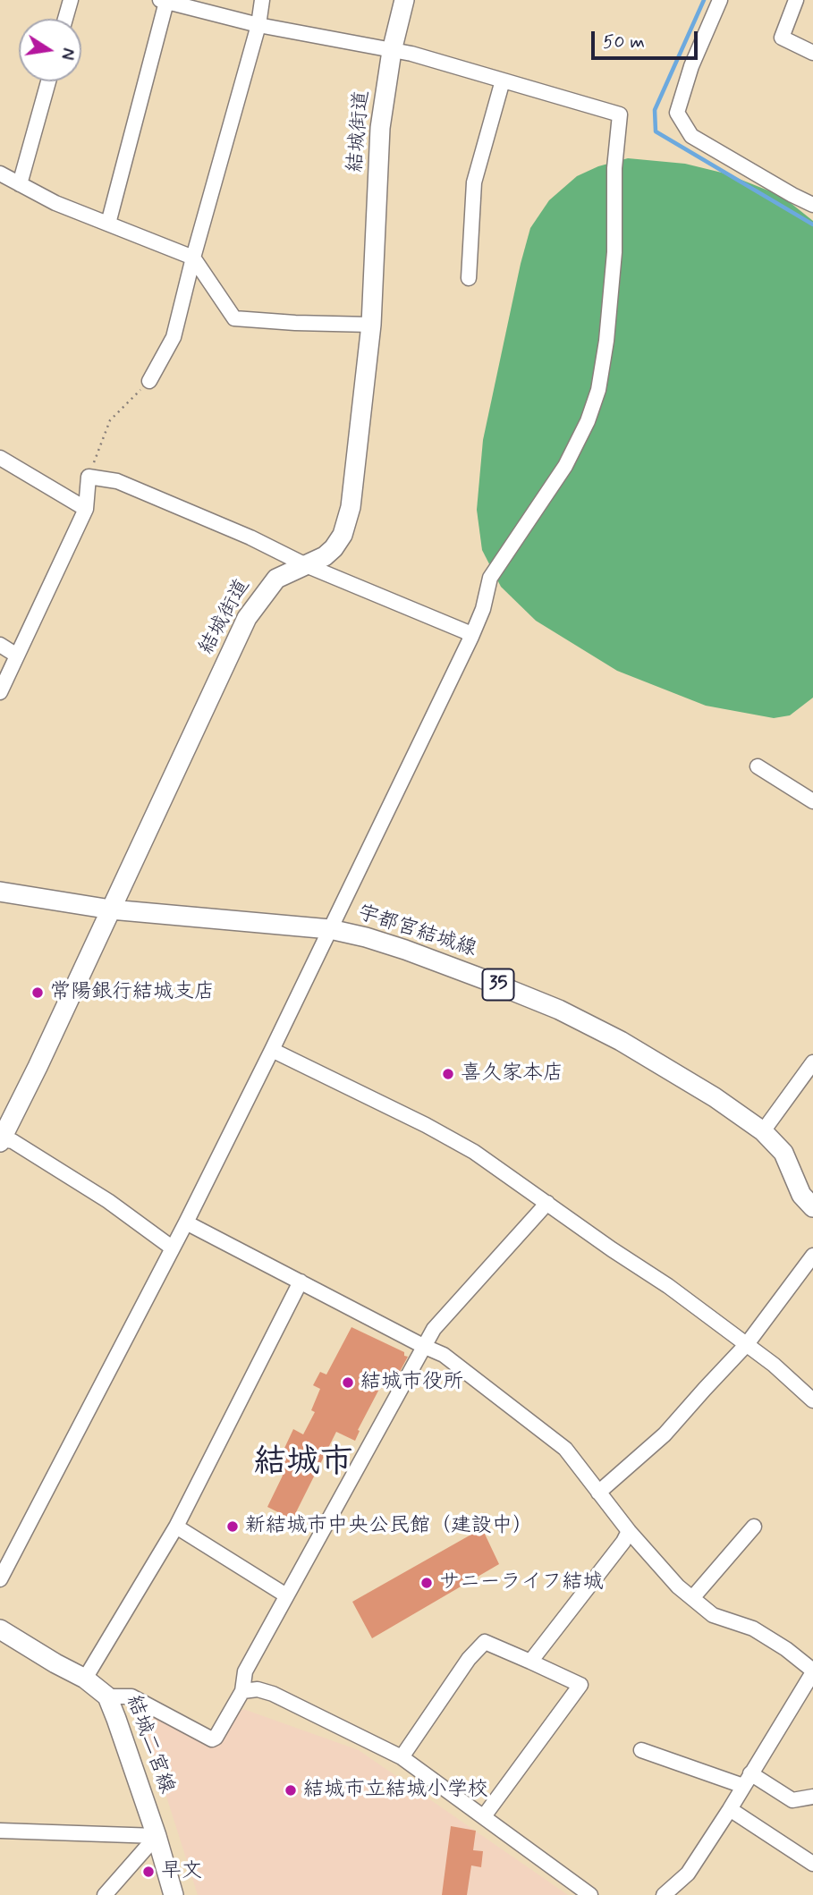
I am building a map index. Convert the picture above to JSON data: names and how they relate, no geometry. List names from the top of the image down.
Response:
{
  "streets": {
    "main road": [
      "結城街道",
      "宇都宮結城線",
      "35",
      "結城二宮線"
    ]
  },
  "crossings": [
    ["結城街道", "宇都宮結城線"]
  ],
  "districts": ["結城市"],
  "places": [
    "常陽銀行結城支店",
    "喜久家本店",
    "結城市役所",
    "新結城市中央公民館（建設中）",
    "サニーライフ結城",
    "結城市立結城小学校",
    "早文"
  ],
  "scale_bar": "50 m",
  "north": "right"
}
